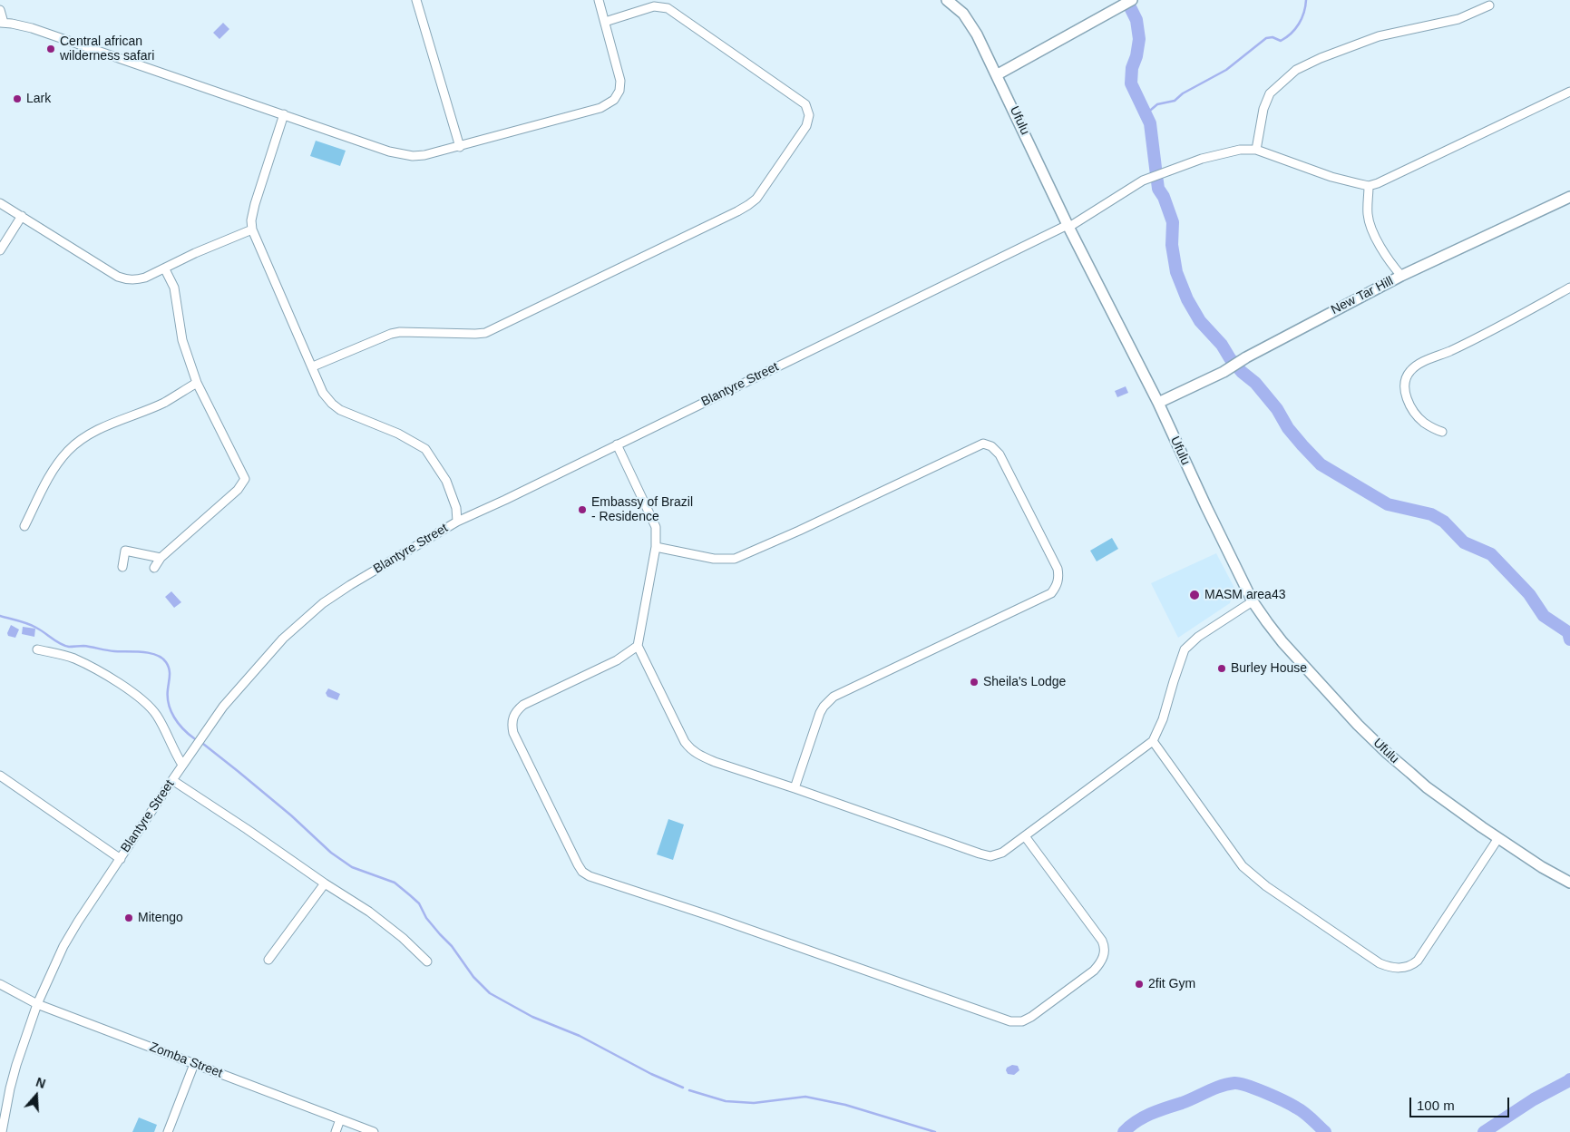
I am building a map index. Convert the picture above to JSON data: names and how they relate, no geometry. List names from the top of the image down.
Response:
{
  "streets": {
    "street": [
      "Ufulu",
      "New Tar Hill",
      "Blantyre Street",
      "Zomba Street"
    ]
  },
  "crossings": [
    ["Ufulu", "New Tar Hill"],
    ["Ufulu", "Blantyre Street"],
    ["Blantyre Street", "Zomba Street"]
  ],
  "places": [
    "Central african wilderness safari",
    "Lark",
    "Embassy of Brazil - Residence",
    "MASM area43",
    "Burley House",
    "Sheila's Lodge",
    "Mitengo",
    "2fit Gym"
  ],
  "scale_bar": "100 m",
  "north": "top"
}
